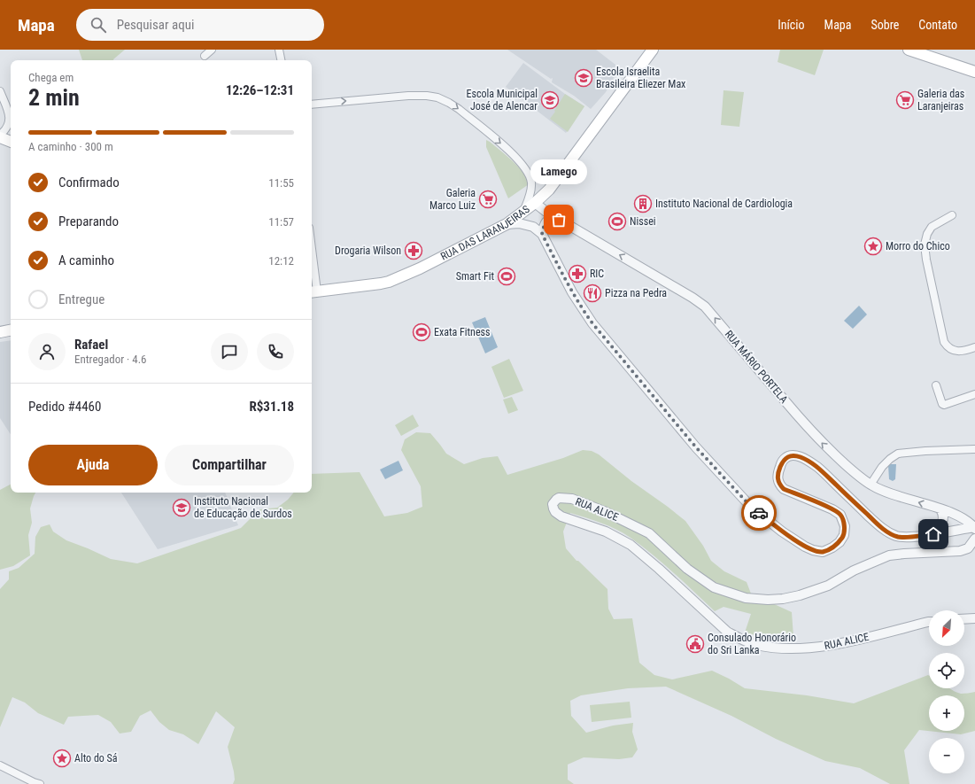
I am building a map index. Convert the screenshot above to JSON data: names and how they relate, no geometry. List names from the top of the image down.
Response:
{
  "streets": {
    "main road": ["RUA DAS LARANJEIRAS"],
    "street": ["RUA MÁRIO PORTELA", "RUA ALICE"]
  },
  "crossings": [
    ["RUA DAS LARANJEIRAS", "RUA MÁRIO PORTELA"]
  ],
  "one_way": ["RUA MÁRIO PORTELA"],
  "places": {
    "school or university": ["Escola Israelita Brasileira Eliezer Max", "Escola Municipal José de Alencar", "Instituto Nacional de Educação de Surdos"],
    "supermarket": ["Galeria das Laranjeiras", "Galeria Marco Luiz"],
    "building": ["Instituto Nacional de Cardiologia"],
    "other": ["Lamego"],
    "sports": ["Nissei", "Smart Fit", "Exata Fitness"],
    "place": ["Morro do Chico", "Alto do Sá"],
    "pharmacy": ["Drogaria Wilson", "RIC"],
    "restaurant": ["Pizza na Pedra"],
    "public building": ["Consulado Honorário do Sri Lanka"]
  },
  "north": "bottom left",
  "page": {
    "header": "Mapa",
    "search": "Pesquisar aqui",
    "nav": [
      "Início",
      "Mapa",
      "Sobre",
      "Contato"
    ],
    "heading": ["2 min", "Chega em", "12:26–12:31"],
    "panel": [
      "Rafael",
      "Entregador · 4.6",
      "Pedido #4460",
      "R$31.18"
    ],
    "bar": "A caminho · 300 m",
    "bubble": "Lamego",
    "list": [
      ["Confirmado", "11:55"],
      ["Preparando", "11:57"],
      ["A caminho", "12:12"],
      "Entregue"
    ],
    "buttons": ["Ajuda", "Compartilhar"],
    "map_buttons": ["+", "−"]
  }
}
